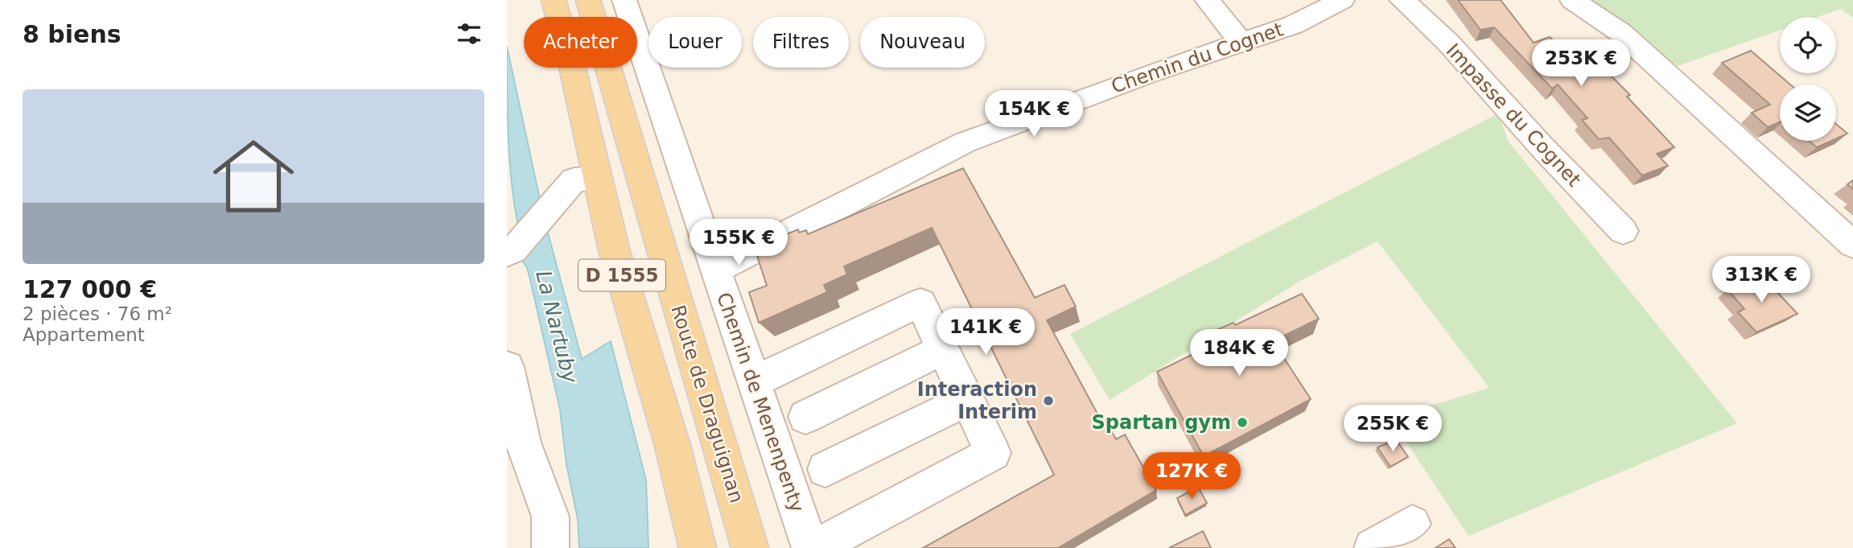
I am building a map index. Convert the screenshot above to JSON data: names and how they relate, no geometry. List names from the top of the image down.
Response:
{
  "streets": {
    "main road": ["D 1555", "Route de Draguignan"],
    "street": ["Chemin du Cognet", "Impasse du Cognet", "Chemin de Menenpenty"]
  },
  "crossings": [
    ["Chemin du Cognet", "Chemin de Menenpenty"]
  ],
  "water": ["La Nartuby"],
  "places": ["Interaction Interim", "Spartan gym"],
  "page": {
    "heading": "8 biens",
    "chip": [
      "Acheter",
      "Louer",
      "Filtres",
      "Nouveau"
    ],
    "price": [
      "253K €",
      "154K €",
      "155K €",
      "313K €",
      "141K €",
      "184K €",
      "255K €",
      "127K €"
    ],
    "list": [
      {
        "name": "127 000 €",
        "note": "2 pièces · 76 m² · Appartement"
      }
    ]
  }
}
